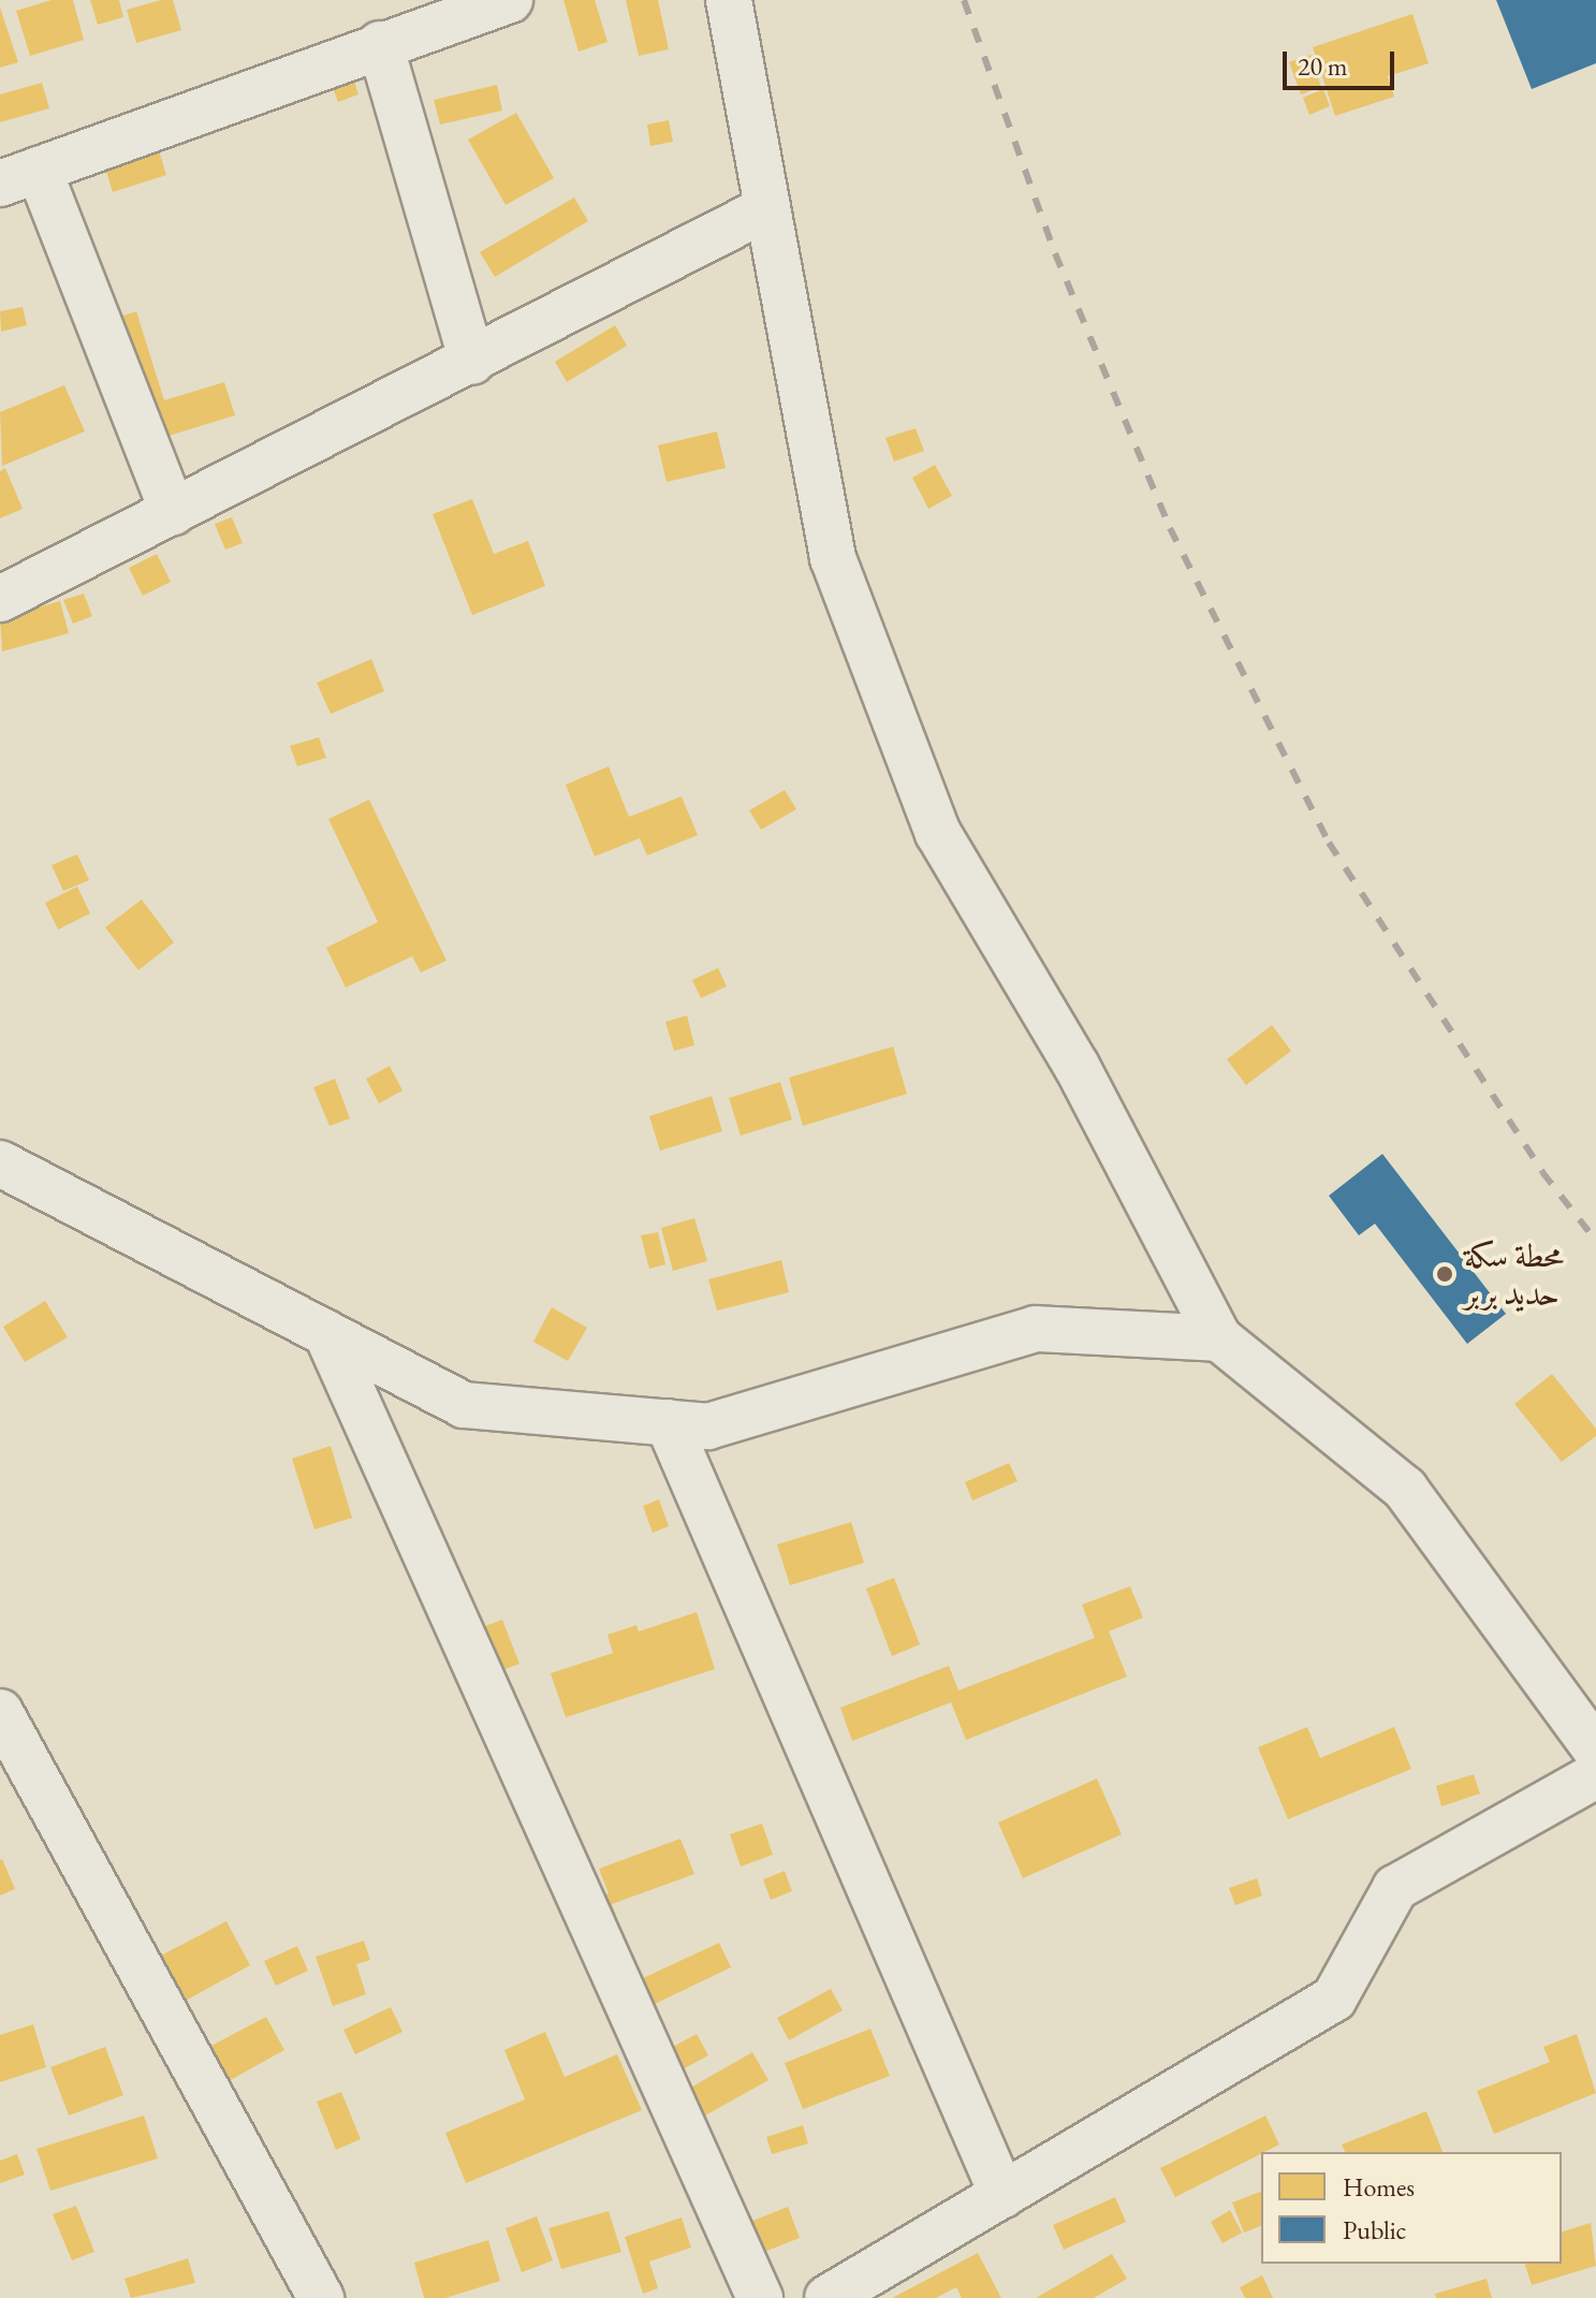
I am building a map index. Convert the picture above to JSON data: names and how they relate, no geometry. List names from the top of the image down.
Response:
{
  "places": ["محطة سكة حديد بربر"],
  "legend": ["Homes", "Public"],
  "scale_bar": "20 m"
}
